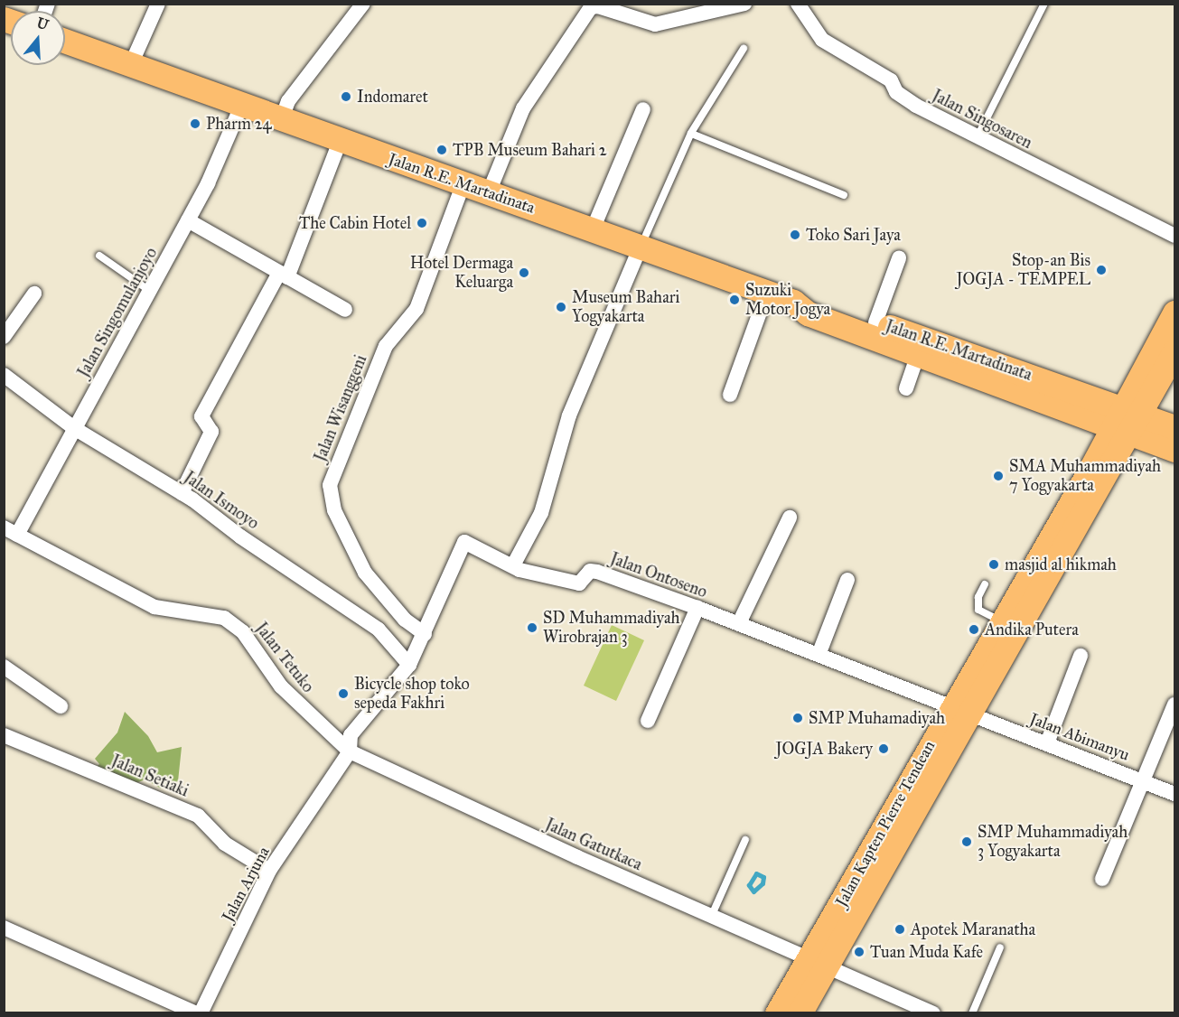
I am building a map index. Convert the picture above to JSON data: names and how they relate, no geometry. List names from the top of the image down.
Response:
{
  "streets": {
    "main road": ["Jalan R.E. Martadinata", "Jalan Kapten Pierre Tendean"],
    "street": [
      "Jalan Singosaren",
      "Jalan Singomulanjoyo",
      "Jalan Wisanggeni",
      "Jalan Ismoyo",
      "Jalan Ontoseno",
      "Jalan Tetuko",
      "Jalan Abimanyu",
      "Jalan Setiaki",
      "Jalan Gatutkaca",
      "Jalan Arjuna"
    ]
  },
  "crossings": [
    ["Jalan R.E. Martadinata", "Jalan Singomulanjoyo"],
    ["Jalan R.E. Martadinata", "Jalan Wisanggeni"],
    ["Jalan R.E. Martadinata", "Jalan Kapten Pierre Tendean"],
    ["Jalan Singomulanjoyo", "Jalan Ismoyo"],
    ["Jalan Singomulanjoyo", "Jalan Tetuko"],
    ["Jalan Wisanggeni", "Jalan Ontoseno"],
    ["Jalan Ismoyo", "Jalan Ontoseno"],
    ["Jalan Ontoseno", "Jalan Tetuko"],
    ["Jalan Ontoseno", "Jalan Abimanyu"],
    ["Jalan Ontoseno", "Jalan Kapten Pierre Tendean"],
    ["Jalan Ontoseno", "Jalan Gatutkaca"],
    ["Jalan Ontoseno", "Jalan Arjuna"],
    ["Jalan Tetuko", "Jalan Gatutkaca"],
    ["Jalan Tetuko", "Jalan Arjuna"],
    ["Jalan Abimanyu", "Jalan Kapten Pierre Tendean"],
    ["Jalan Setiaki", "Jalan Arjuna"],
    ["Jalan Kapten Pierre Tendean", "Jalan Gatutkaca"],
    ["Jalan Gatutkaca", "Jalan Arjuna"]
  ],
  "places": [
    "Indomaret",
    "Pharm 24",
    "TPB Museum Bahari 2",
    "The Cabin Hotel",
    "Toko Sari Jaya",
    "Stop-an Bis JOGJA - TEMPEL",
    "Hotel Dermaga Keluarga",
    "Suzuki Motor Jogya",
    "Museum Bahari Yogyakarta",
    "SMA Muhammadiyah 7 Yogyakarta",
    "masjid al hikmah",
    "SD Muhammadiyah Wirobrajan 3",
    "Andika Putera",
    "Bicycle shop toko sepeda Fakhri",
    "SMP Muhamadiyah",
    "JOGJA Bakery",
    "SMP Muhammadiyah 3 Yogyakarta",
    "Apotek Maranatha",
    "Tuan Muda Kafe"
  ],
  "north": "top"
}
